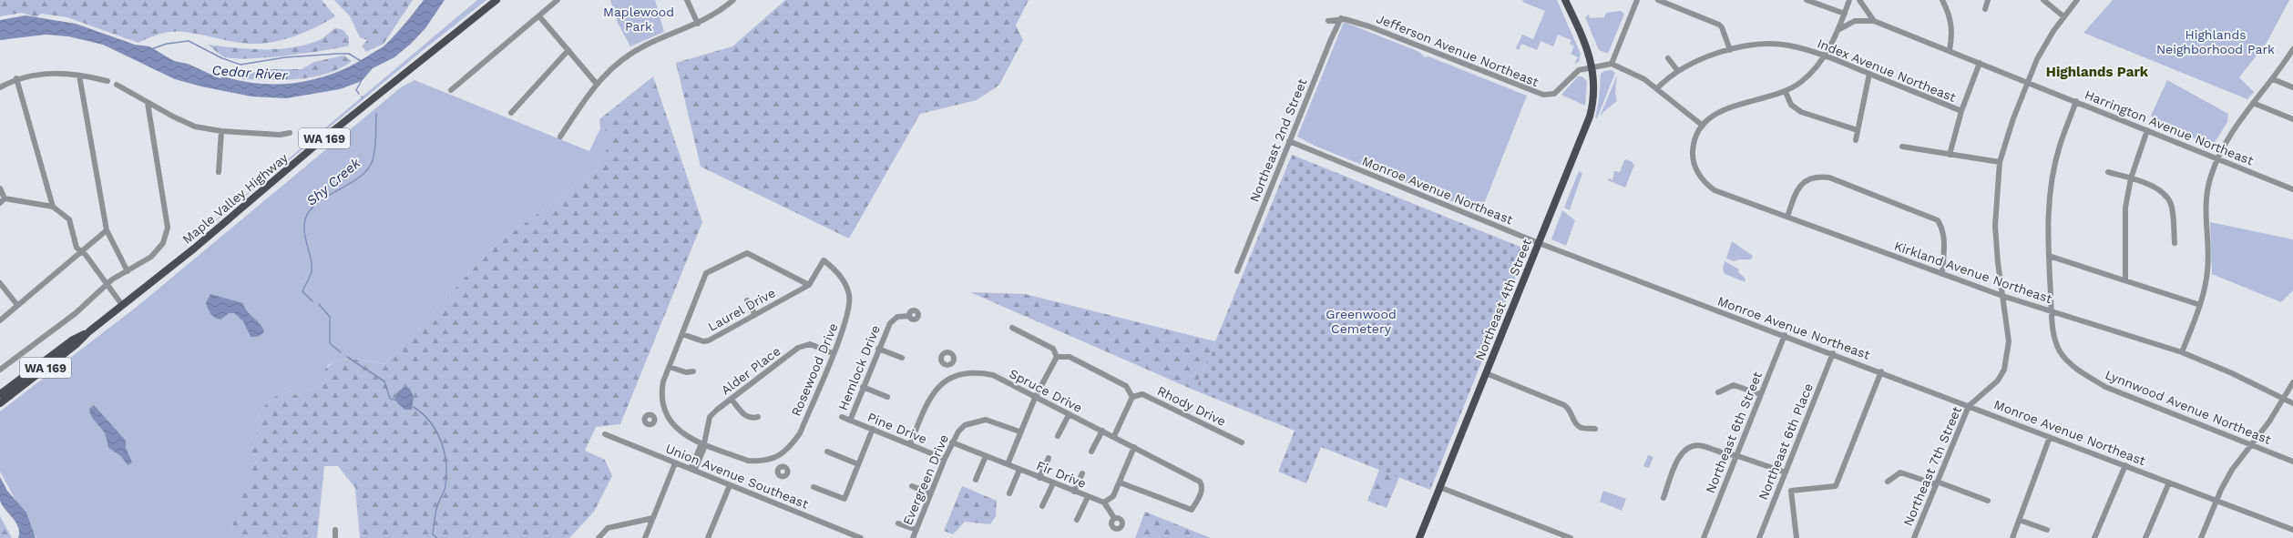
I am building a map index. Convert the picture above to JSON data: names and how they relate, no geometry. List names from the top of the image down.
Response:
{
  "streets": {
    "main road": ["WA 169", "Maple Valley Highway", "Northeast 4th Street"],
    "street": [
      "Jefferson Avenue Northeast",
      "Index Avenue Northeast",
      "Harrington Avenue Northeast",
      "Northeast 2nd Street",
      "Monroe Avenue Northeast",
      "Kirkland Avenue Northeast",
      "Laurel Drive",
      "Hemlock Drive",
      "Rosewood Drive",
      "Alder Place",
      "Spruce Drive",
      "Rhody Drive",
      "Lynnwood Avenue Northeast",
      "Pine Drive",
      "Northeast 6th Street",
      "Northeast 6th Place",
      "Northeast 7th Street",
      "Fir Drive",
      "Union Avenue Southeast",
      "Evergreen Drive"
    ]
  },
  "crossings": [
    ["Jefferson Avenue Northeast", "Northeast 2nd Street"],
    ["Jefferson Avenue Northeast", "Northeast 4th Street"],
    ["Harrington Avenue Northeast", "Lynnwood Avenue Northeast"],
    ["Harrington Avenue Northeast", "Northeast 7th Street"],
    ["Northeast 2nd Street", "Monroe Avenue Northeast"],
    ["Monroe Avenue Northeast", "Northeast 4th Street"],
    ["Monroe Avenue Northeast", "Northeast 6th Street"],
    ["Monroe Avenue Northeast", "Northeast 6th Place"],
    ["Monroe Avenue Northeast", "Northeast 7th Street"],
    ["Kirkland Avenue Northeast", "Lynnwood Avenue Northeast"],
    ["Kirkland Avenue Northeast", "Northeast 7th Street"],
    ["Laurel Drive", "Rosewood Drive"],
    ["Hemlock Drive", "Pine Drive"],
    ["Rosewood Drive", "Alder Place"],
    ["Alder Place", "Union Avenue Southeast"],
    ["Spruce Drive", "Pine Drive"],
    ["Pine Drive", "Evergreen Drive"],
    ["Fir Drive", "Evergreen Drive"]
  ],
  "districts": ["Highlands Park"],
  "water": ["Cedar River", "Shy Creek"],
  "parks": ["Maplewood Park", "Highlands Neighborhood Park", "Greenwood Cemetery"]
}
